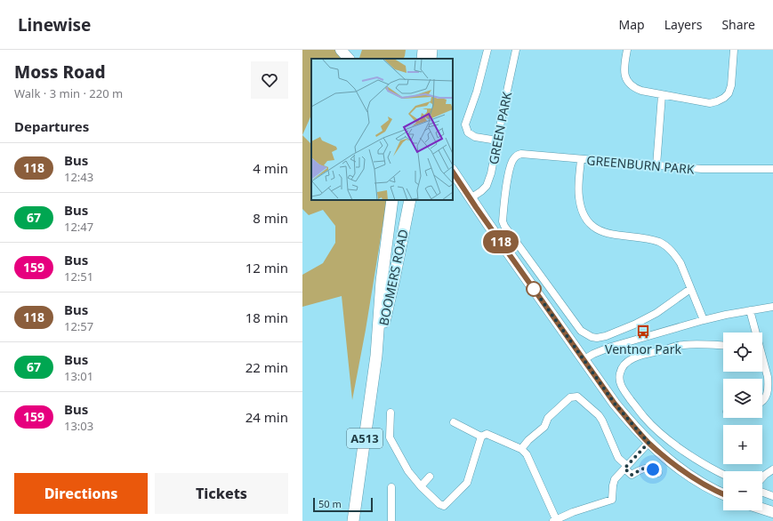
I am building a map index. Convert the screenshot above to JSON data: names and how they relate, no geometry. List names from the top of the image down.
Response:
{
  "streets": {
    "main road": ["BOOMERS ROAD", "A513"],
    "street": ["GREEN PARK", "GREENBURN PARK"]
  },
  "crossings": [
    ["BOOMERS ROAD", "A513"]
  ],
  "places": {
    "bus stop": ["Ventnor Park"]
  },
  "lines": ["bus line 118"],
  "scale_bar": "50 m",
  "page": {
    "header": "Linewise",
    "nav": ["Map", "Layers", "Share"],
    "heading": [
      ["Moss Road", "Walk · 3 min · 220 m"],
      "Departures"
    ],
    "on_map": "118",
    "list": [
      {
        "mark": "118",
        "name": "Bus",
        "note": "12:43",
        "value": "4 min"
      },
      {
        "mark": "67",
        "name": "Bus",
        "note": "12:47",
        "value": "8 min"
      },
      {
        "mark": "159",
        "name": "Bus",
        "note": "12:51",
        "value": "12 min"
      },
      {
        "mark": "118",
        "name": "Bus",
        "note": "12:57",
        "value": "18 min"
      },
      {
        "mark": "67",
        "name": "Bus",
        "note": "13:01",
        "value": "22 min"
      },
      {
        "mark": "159",
        "name": "Bus",
        "note": "13:03",
        "value": "24 min"
      }
    ],
    "map_buttons": ["+", "−"],
    "buttons": ["Directions", "Tickets"],
    "scale": "50 m"
  }
}
